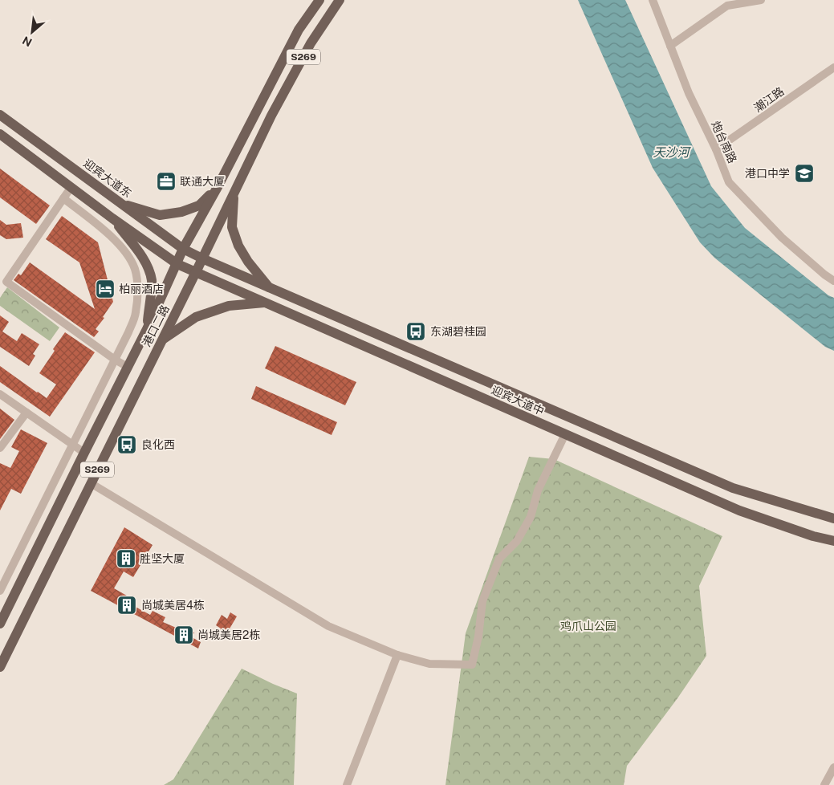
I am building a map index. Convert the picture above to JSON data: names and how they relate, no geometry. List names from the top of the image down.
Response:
{
  "streets": {
    "main road": [
      "S269",
      "迎宾大道东",
      "港口二路",
      "迎宾大道中"
    ],
    "street": ["潮江路", "炮台南路"]
  },
  "crossings": [
    ["潮江路", "炮台南路"],
    ["迎宾大道东", "港口二路"],
    ["迎宾大道东", "迎宾大道中"],
    ["港口二路", "迎宾大道中"]
  ],
  "water": ["天沙河"],
  "parks": ["鸡爪山公园"],
  "places": {
    "school or university": ["港口中学"],
    "office": ["联通大厦"],
    "hotel": ["柏丽酒店"],
    "bus stop": ["东湖碧桂园", "良化西"],
    "building": ["胜坚大厦", "尚城美居4栋", "尚城美居2栋"]
  },
  "north": "bottom left"
}
